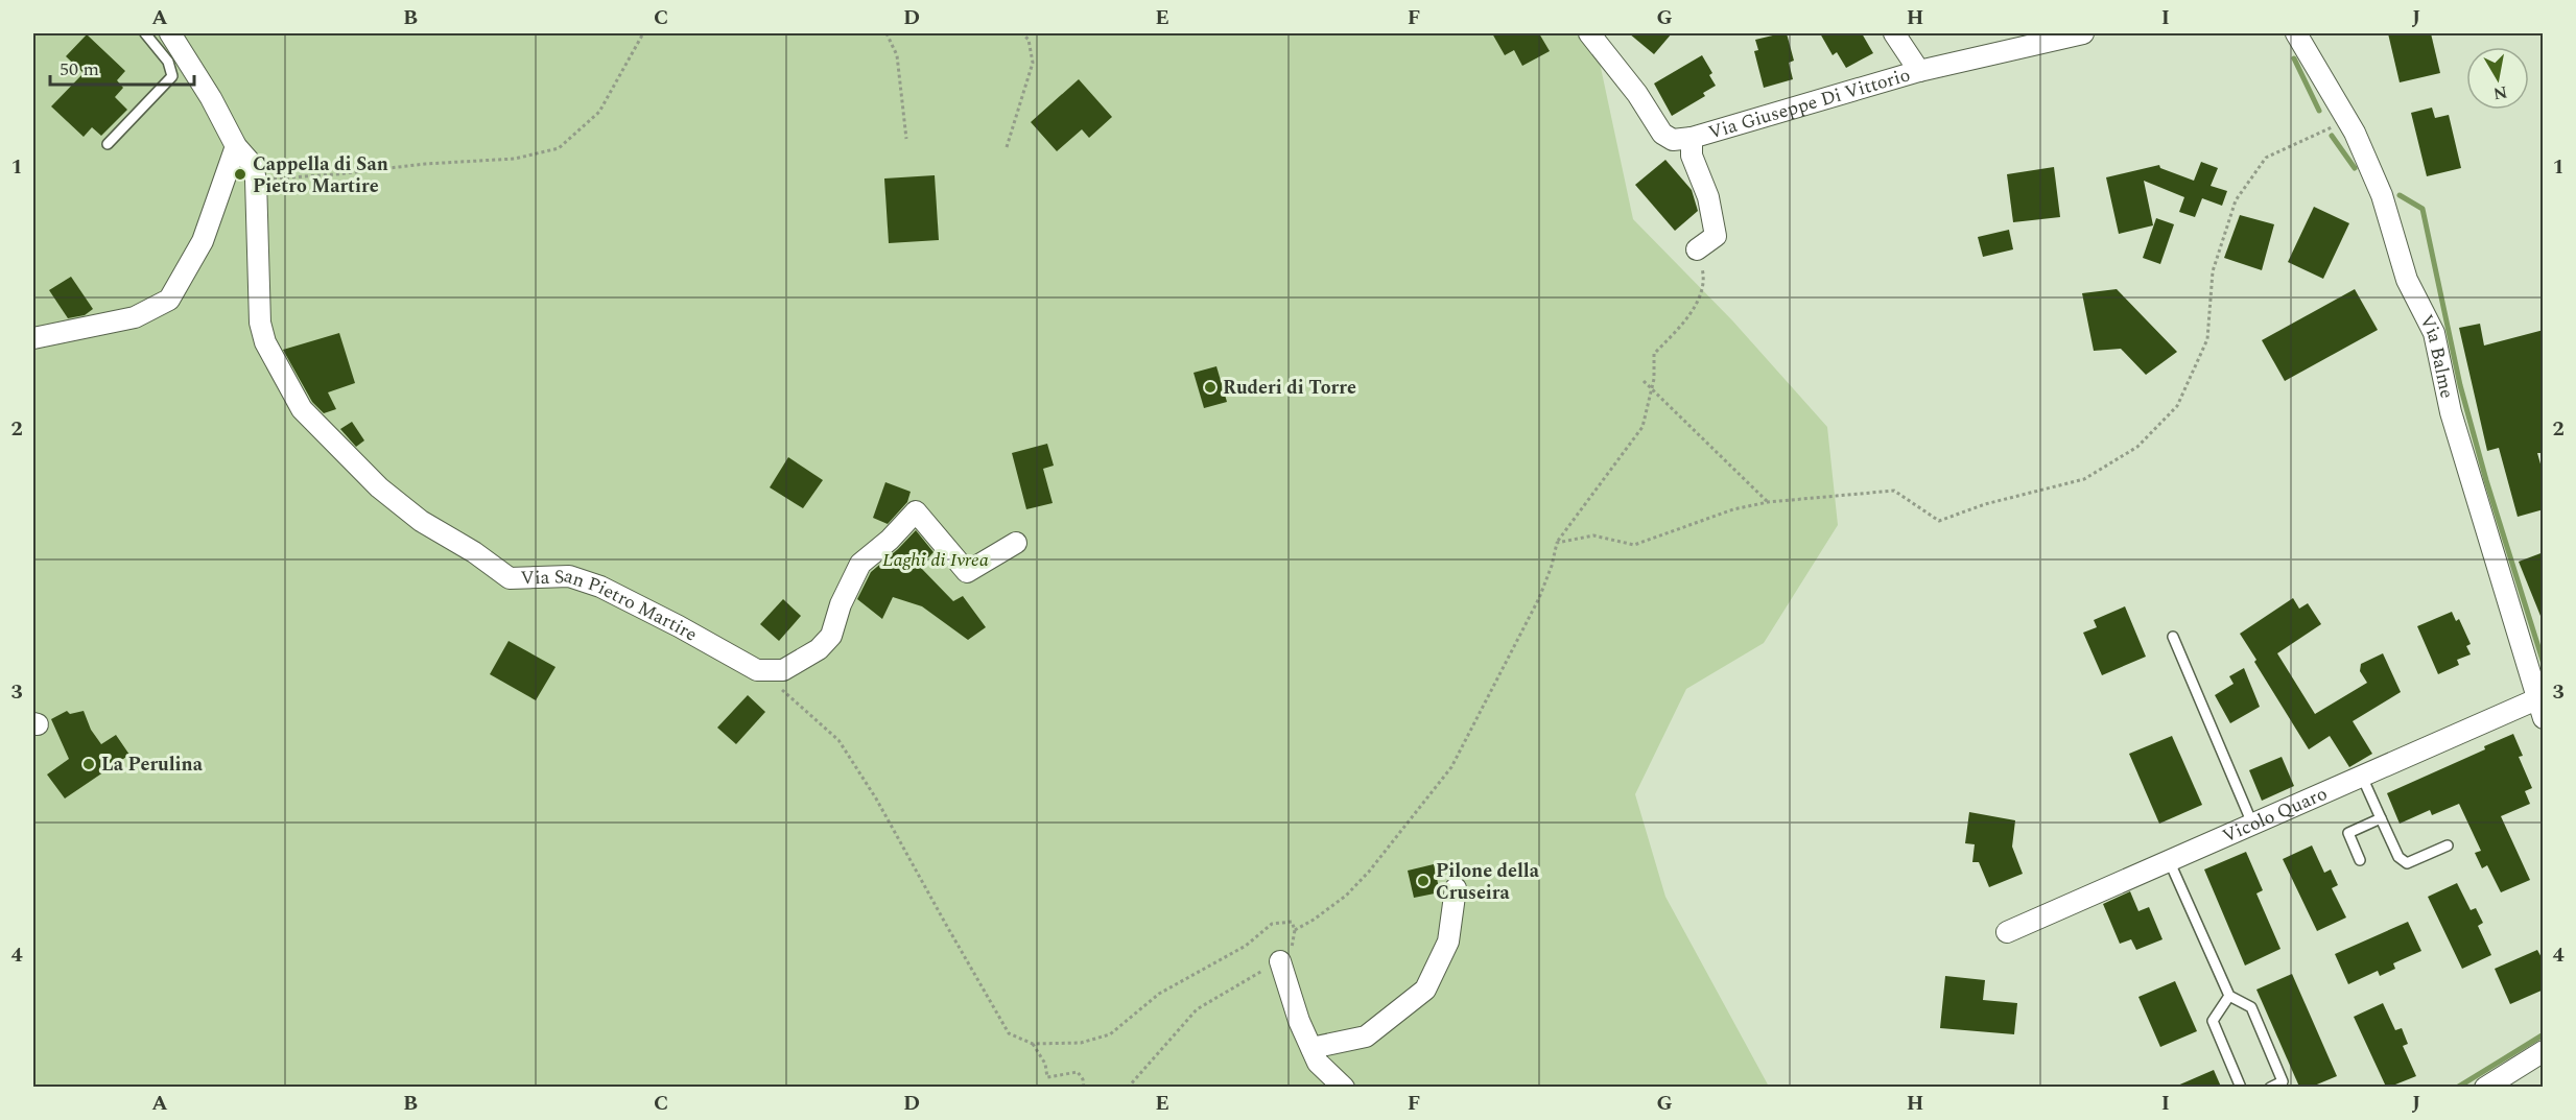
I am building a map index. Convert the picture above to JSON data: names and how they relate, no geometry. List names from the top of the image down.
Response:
{
  "streets": {
    "street": [
      "Via Giuseppe Di Vittorio",
      "Via Balme",
      "Via San Pietro Martire",
      "Vicolo Quaro"
    ]
  },
  "crossings": [
    ["Via Balme", "Vicolo Quaro"]
  ],
  "parks": ["Laghi di Ivrea"],
  "places": [
    "Cappella di San Pietro Martire",
    "Ruderi di Torre",
    "La Perulina",
    "Pilone della Cruseira"
  ],
  "scale_bar": "50 m",
  "north": "bottom",
  "grid": {
    "columns": [
      "A",
      "B",
      "C",
      "D",
      "E",
      "F",
      "G",
      "H",
      "I",
      "J"
    ],
    "rows": [
      "1",
      "2",
      "3",
      "4"
    ]
  }
}
